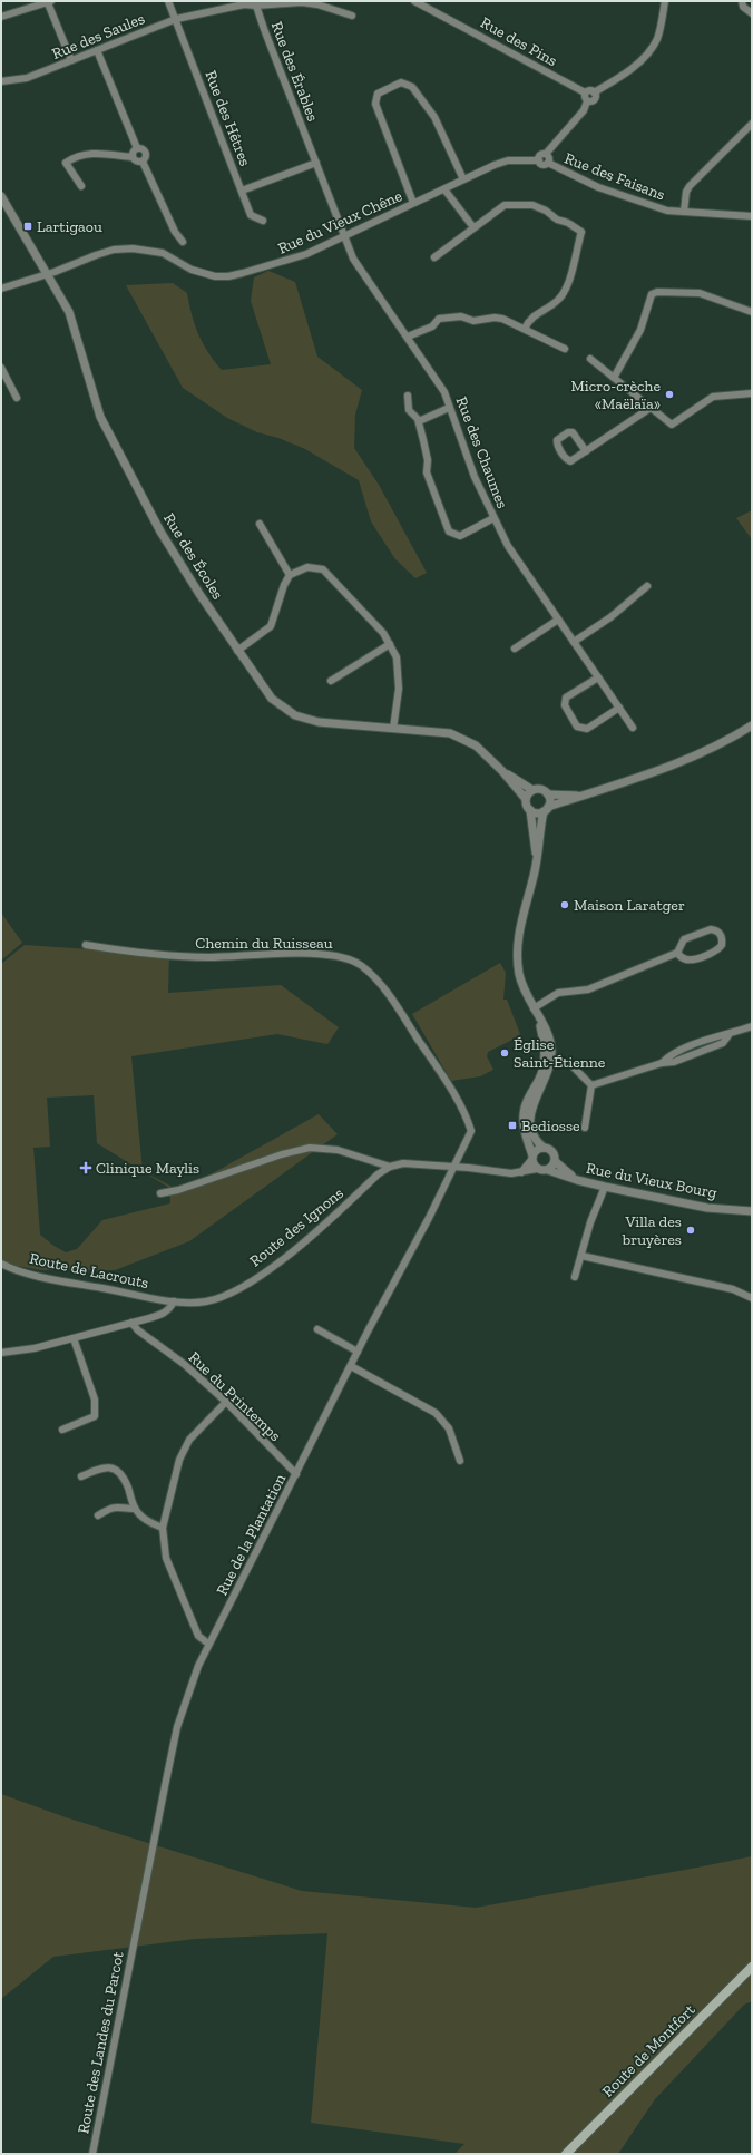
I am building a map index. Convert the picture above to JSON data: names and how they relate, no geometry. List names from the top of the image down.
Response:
{
  "streets": {
    "main road": ["Route de Montfort"],
    "street": [
      "Rue des Saules",
      "Rue des Pins",
      "Rue des Érables",
      "Rue des Hêtres",
      "Rue des Faisans",
      "Rue du Vieux Chêne",
      "Rue des Chaumes",
      "Rue des Écoles",
      "Chemin du Ruisseau",
      "Rue du Vieux Bourg",
      "Route des Ignons",
      "Route de Lacrouts",
      "Rue du Printemps",
      "Rue de la Plantation",
      "Route des Landes du Parcot"
    ]
  },
  "crossings": [
    ["Rue des Saules", "Rue des Érables"],
    ["Rue des Saules", "Rue des Hêtres"],
    ["Rue des Érables", "Rue du Vieux Chêne"],
    ["Rue des Érables", "Rue des Chaumes"],
    ["Rue des Faisans", "Rue du Vieux Chêne"],
    ["Rue du Vieux Chêne", "Rue des Chaumes"],
    ["Rue du Vieux Chêne", "Rue des Écoles"],
    ["Chemin du Ruisseau", "Route des Ignons"],
    ["Chemin du Ruisseau", "Rue de la Plantation"],
    ["Route des Ignons", "Route de Lacrouts"],
    ["Route des Ignons", "Rue de la Plantation"],
    ["Rue du Printemps", "Rue de la Plantation"],
    ["Rue de la Plantation", "Route des Landes du Parcot"]
  ],
  "places": {
    "transit": ["Lartigaou", "Bediosse"],
    "other": [
      "Micro-crèche «Maëlaïa»",
      "Maison Laratger",
      "Église Saint-Étienne",
      "Villa des bruyères"
    ],
    "health": ["Clinique Maylis"]
  }
}
